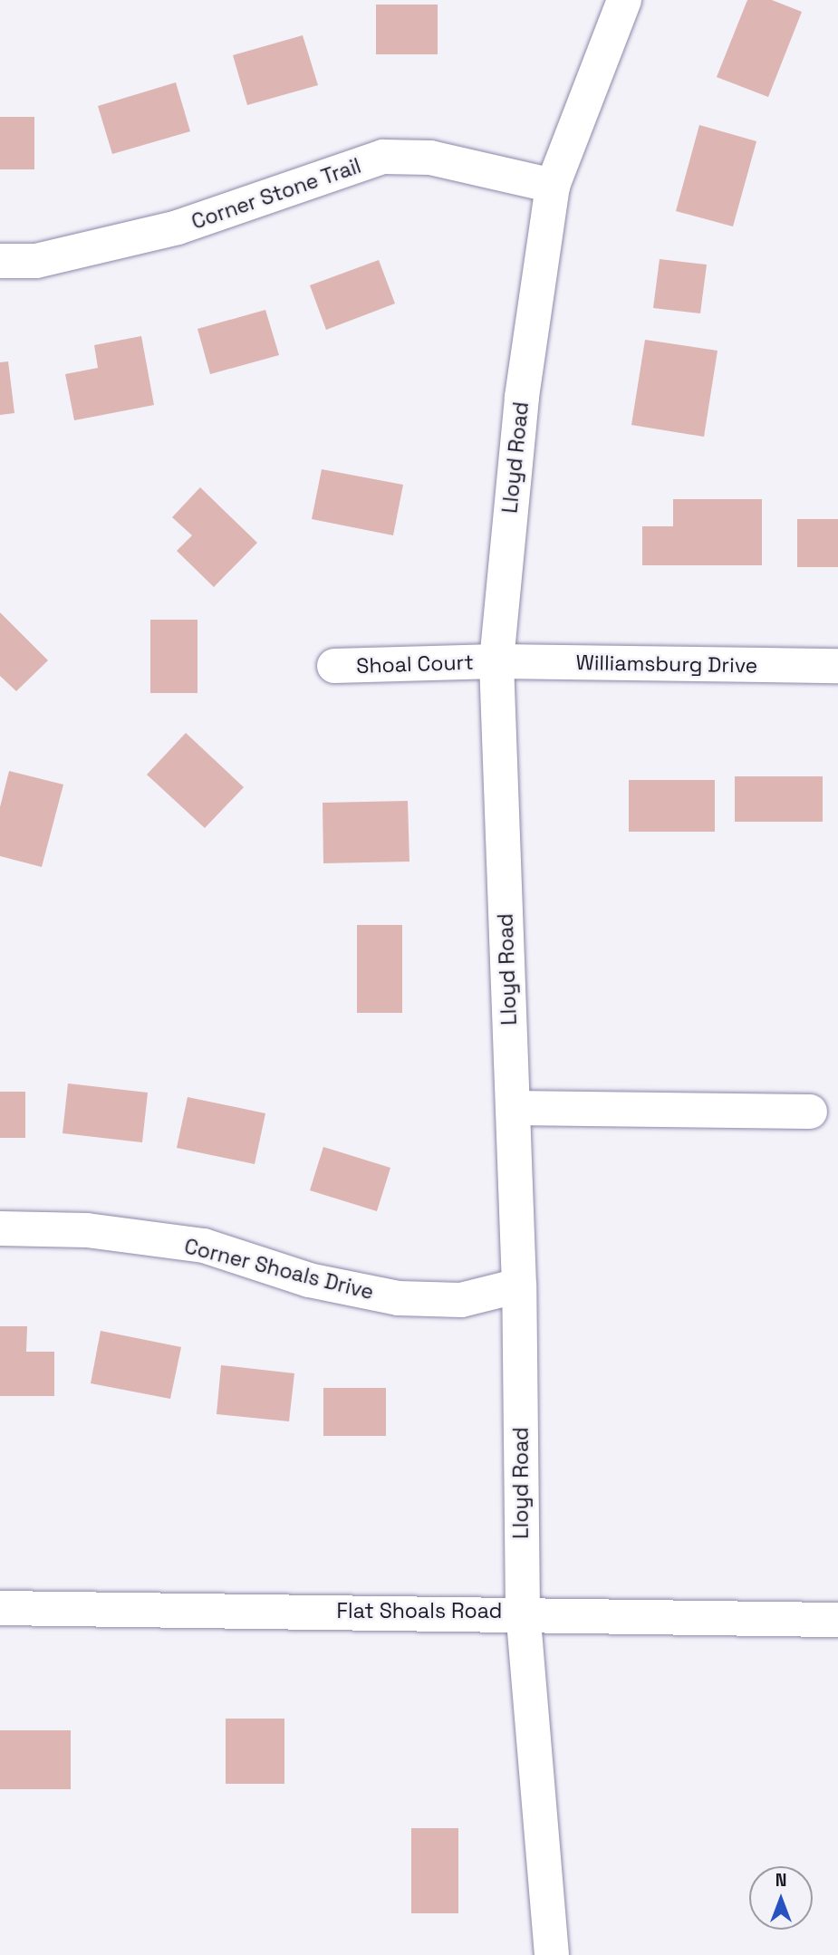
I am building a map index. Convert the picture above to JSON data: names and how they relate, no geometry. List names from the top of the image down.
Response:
{
  "streets": {
    "street": [
      "Corner Stone Trail",
      "Lloyd Road",
      "Shoal Court",
      "Williamsburg Drive",
      "Corner Shoals Drive",
      "Flat Shoals Road"
    ]
  },
  "crossings": [
    ["Corner Stone Trail", "Lloyd Road"],
    ["Lloyd Road", "Shoal Court"],
    ["Lloyd Road", "Williamsburg Drive"],
    ["Lloyd Road", "Corner Shoals Drive"],
    ["Lloyd Road", "Flat Shoals Road"],
    ["Shoal Court", "Williamsburg Drive"]
  ],
  "north": "top"
}
